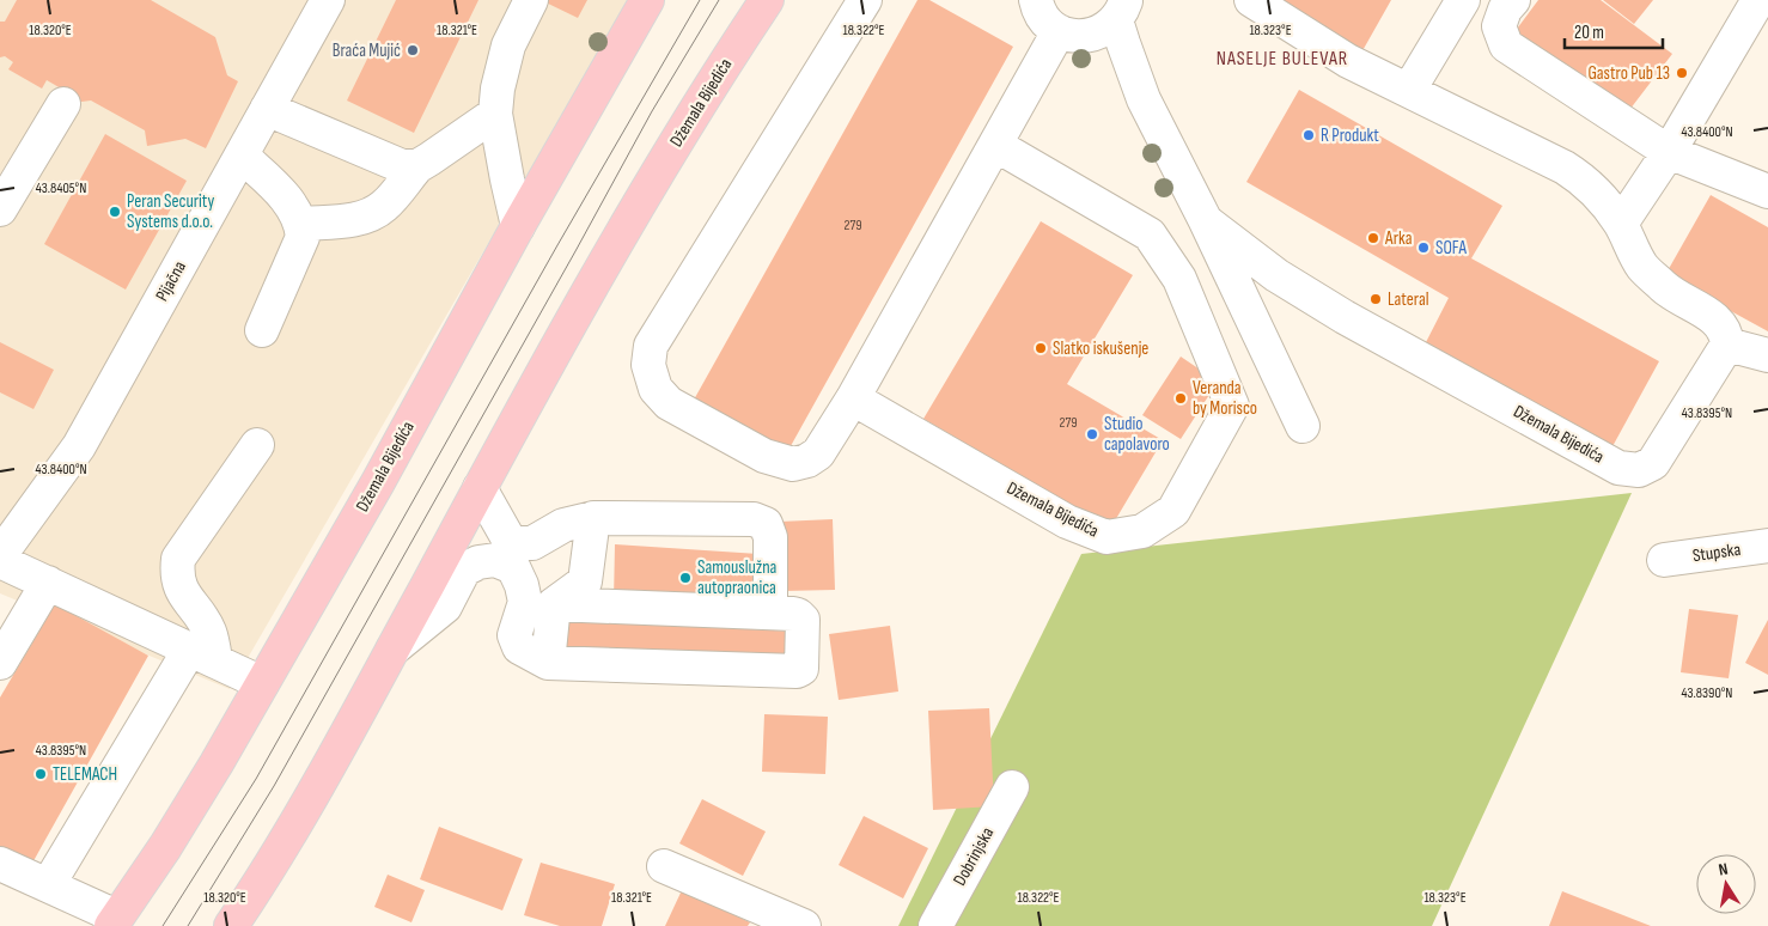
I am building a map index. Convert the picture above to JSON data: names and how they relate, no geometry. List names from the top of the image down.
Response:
{
  "streets": {
    "main road": ["Džemala Bijedića"],
    "street": ["Pijačna", "Stupska", "Dobrinjska"]
  },
  "districts": ["NASELJE BULEVAR"],
  "places": [
    "Braća Mujić",
    "Gastro Pub 13",
    "R Produkt",
    "Peran Security Systems d.o.o.",
    "Arka",
    "SOFA",
    "Lateral",
    "Slatko iskušenje",
    "Veranda by Morisco",
    "Studio capolavoro",
    "Samouslužna autopraonica",
    "TELEMACH"
  ],
  "house_numbers": ["279", "279"],
  "scale_bar": "20 m",
  "north": "top",
  "coordinates": [
    "18.320°E",
    "18.321°E",
    "18.322°E",
    "18.323°E",
    "43.8400°N",
    "43.8405°N",
    "43.8395°N",
    "43.8390°N"
  ]
}
